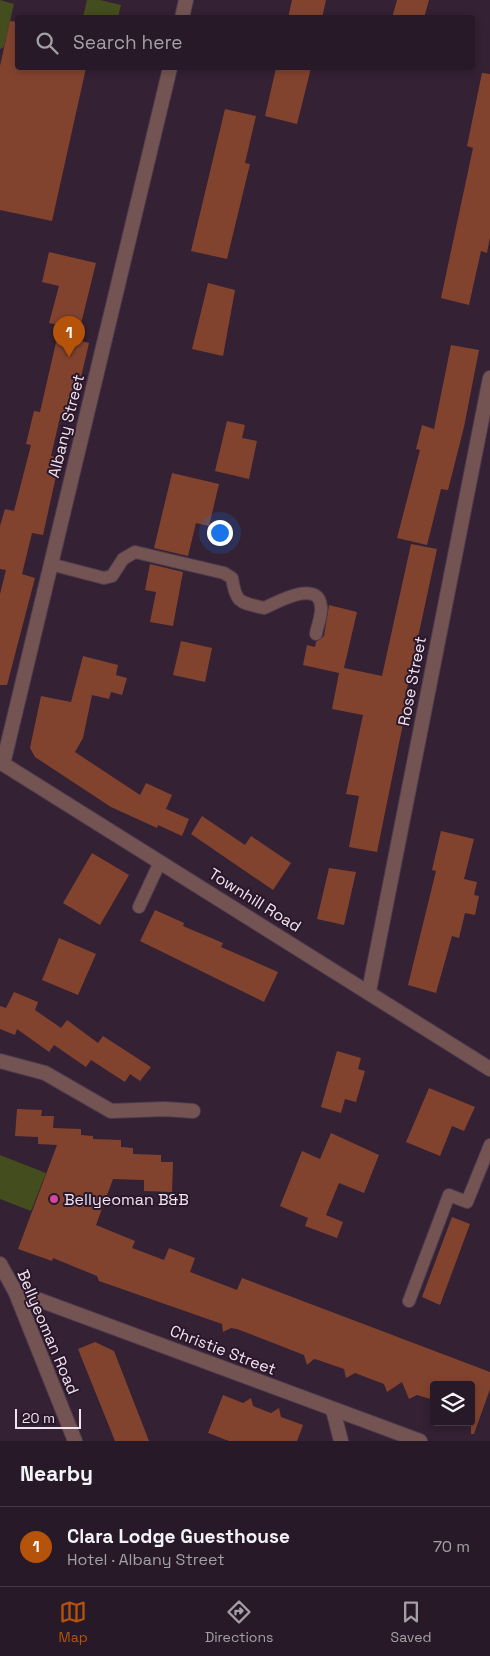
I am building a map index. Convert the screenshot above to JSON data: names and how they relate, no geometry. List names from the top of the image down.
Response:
{
  "streets": {
    "street": [
      "Albany Street",
      "Rose Street",
      "Townhill Road",
      "Bellyeoman Road",
      "Christie Street"
    ]
  },
  "crossings": [
    ["Albany Street", "Townhill Road"],
    ["Rose Street", "Townhill Road"],
    ["Bellyeoman Road", "Christie Street"]
  ],
  "places": ["Bellyeoman B&B"],
  "scale_bar": "20 m",
  "page": {
    "search": "Search here",
    "pins": "1",
    "scale": "20 m",
    "heading": "Nearby",
    "list": [
      {
        "mark": "1",
        "name": "Clara Lodge Guesthouse",
        "note": "Hotel · Albany Street",
        "value": "70 m"
      }
    ],
    "nav": ["Map", "Directions", "Saved"]
  }
}
